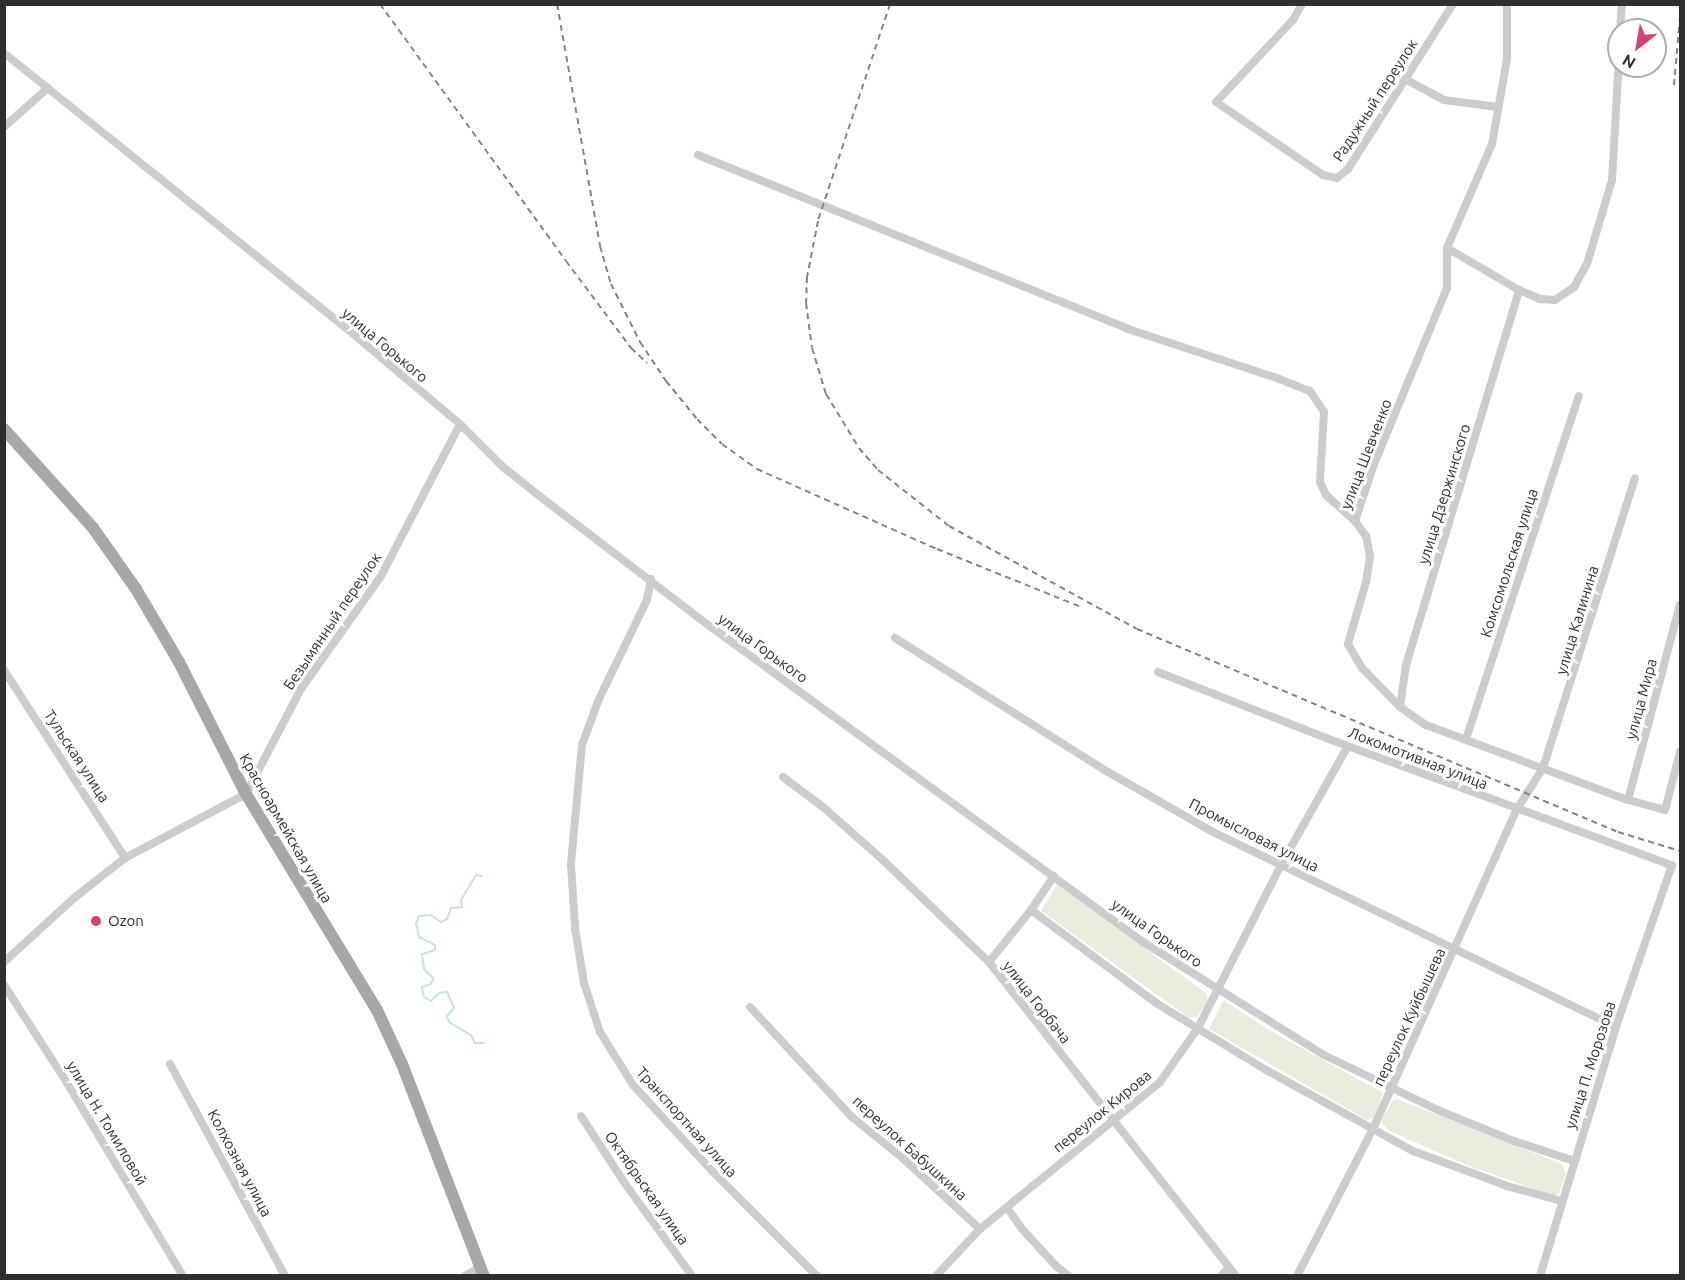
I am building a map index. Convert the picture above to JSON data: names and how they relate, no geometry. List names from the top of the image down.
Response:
{
  "streets": {
    "main road": ["Красноармейская улица"],
    "street": [
      "Радужный переулок",
      "улица Горького",
      "улица Шевченко",
      "улица Дзержинского",
      "Комсомольская улица",
      "улица Калинина",
      "Безымянный переулок",
      "улица Мира",
      "Тульская улица",
      "Локомотивная улица",
      "Промысловая улица",
      "улица Горбача",
      "переулок Куйбышева",
      "улица П. Морозова",
      "переулок Кирова",
      "Транспортная улица",
      "улица Н. Томиловой",
      "переулок Бабушкина",
      "Колхозная улица",
      "Октябрьская улица"
    ]
  },
  "crossings": [
    ["улица Горького", "Безымянный переулок"],
    ["улица Горького", "переулок Куйбышева"],
    ["улица Горького", "улица П. Морозова"],
    ["улица Горького", "переулок Кирова"],
    ["улица Горького", "Транспортная улица"],
    ["улица Шевченко", "улица Дзержинского"],
    ["улица Шевченко", "Комсомольская улица"],
    ["улица Шевченко", "улица Калинина"],
    ["улица Шевченко", "улица Мира"],
    ["улица Шевченко", "переулок Куйбышева"],
    ["улица Калинина", "переулок Куйбышева"],
    ["Безымянный переулок", "Красноармейская улица"],
    ["Локомотивная улица", "переулок Куйбышева"],
    ["Локомотивная улица", "улица П. Морозова"],
    ["Локомотивная улица", "переулок Кирова"],
    ["Промысловая улица", "переулок Куйбышева"],
    ["Промысловая улица", "улица П. Морозова"],
    ["Промысловая улица", "переулок Кирова"],
    ["улица Горбача", "переулок Кирова"],
    ["переулок Кирова", "переулок Бабушкина"]
  ],
  "places": ["Ozon"],
  "north": "bottom left"
}
